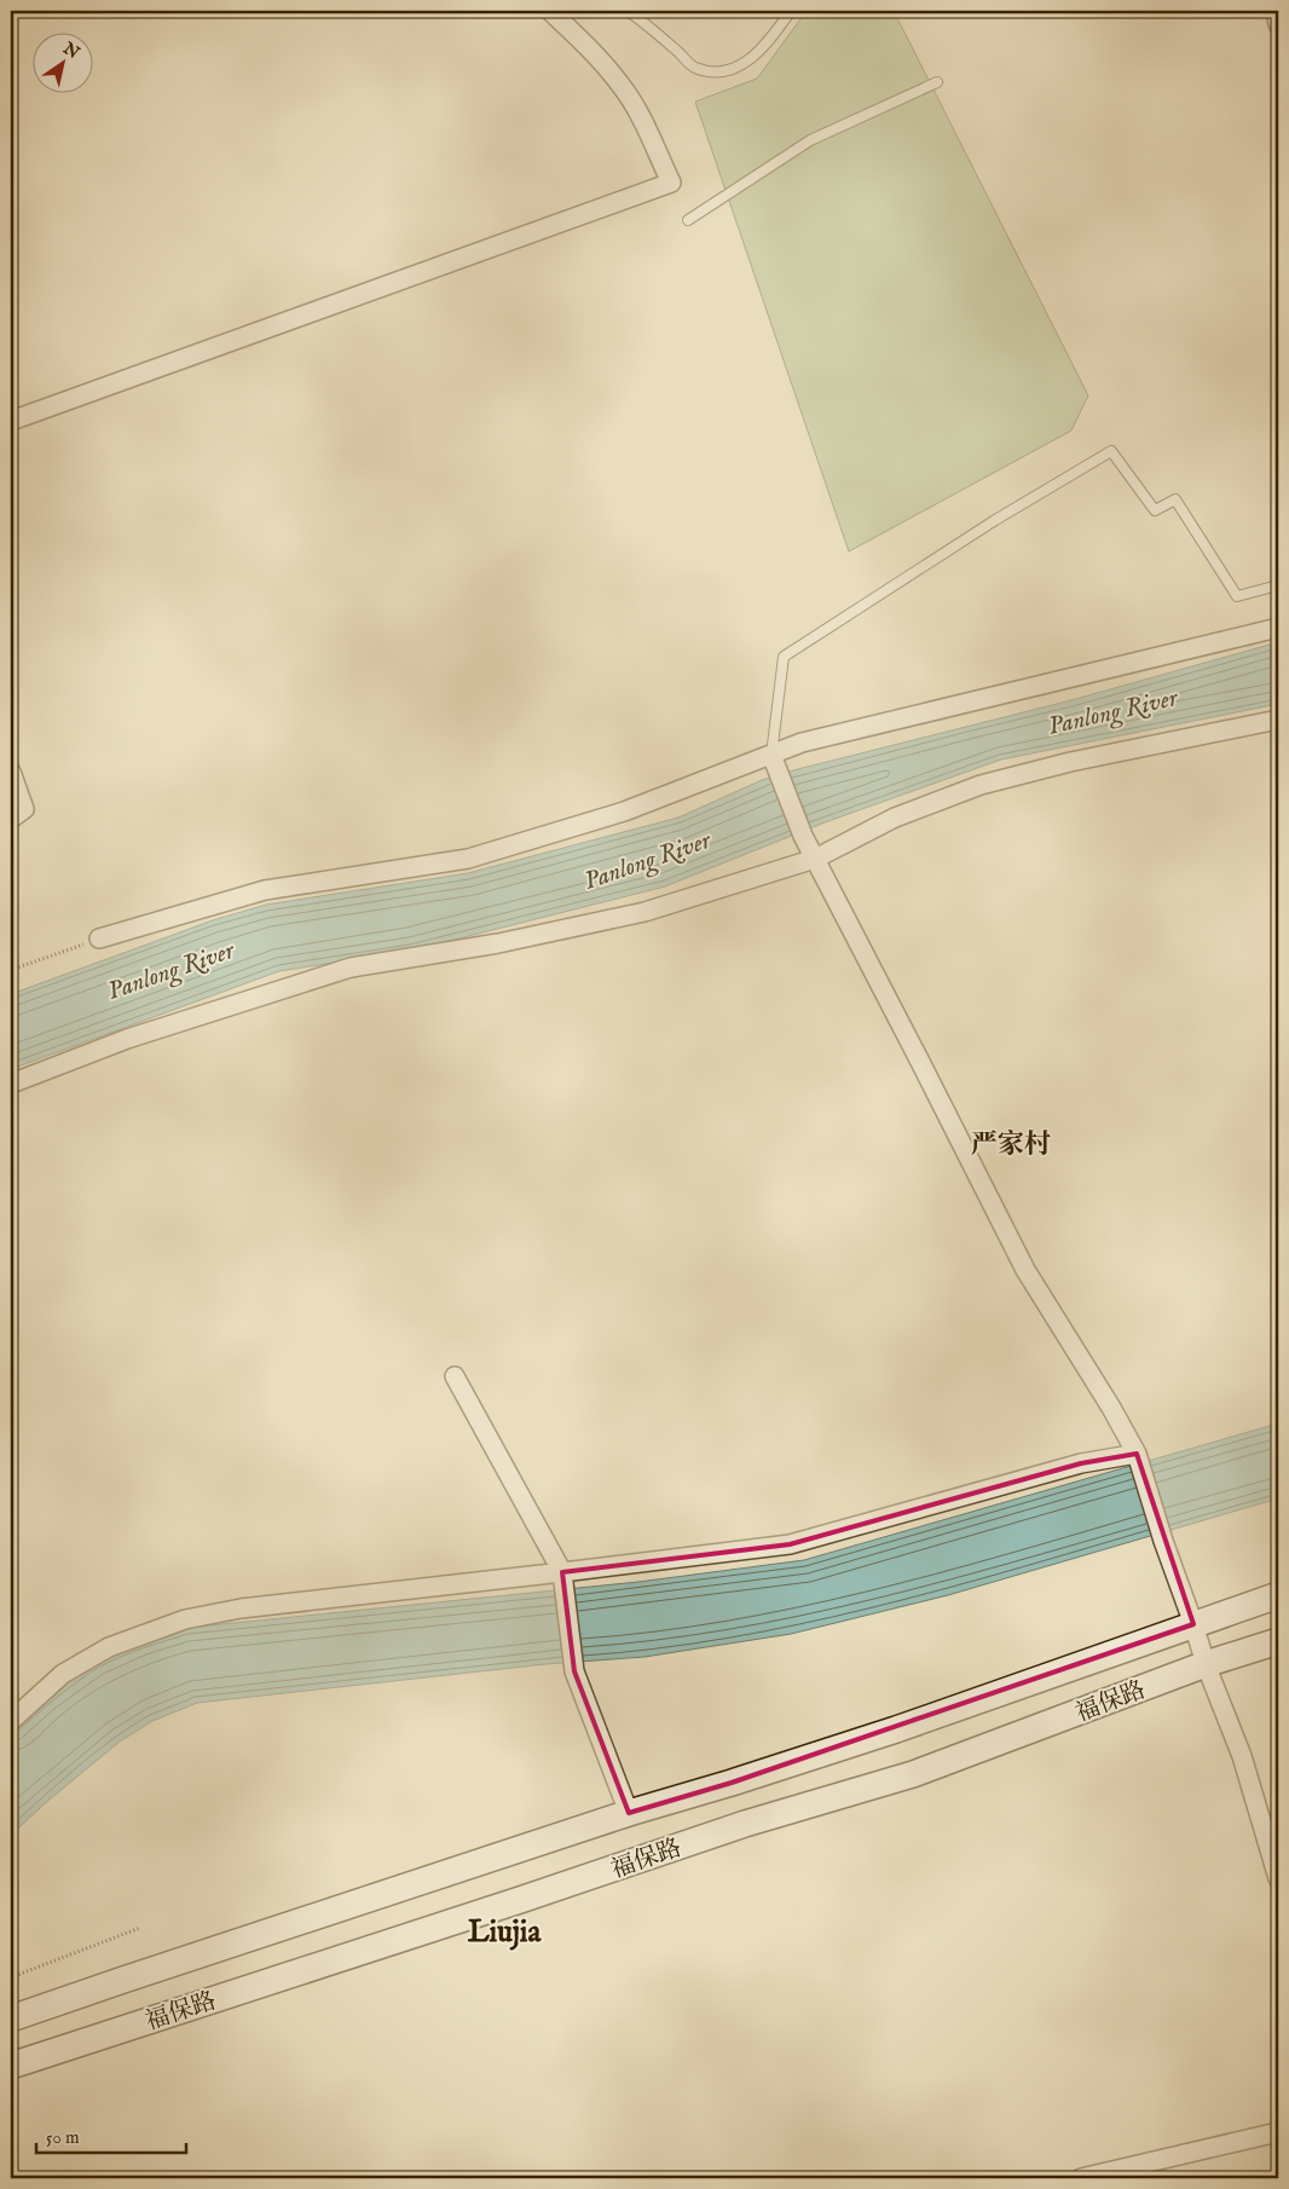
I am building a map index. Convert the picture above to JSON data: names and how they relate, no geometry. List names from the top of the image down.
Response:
{
  "streets": {
    "main road": ["福保路"]
  },
  "districts": ["严家村", "Liujia"],
  "water": ["Panlong River"],
  "scale_bar": "50 m",
  "north": "top right"
}
